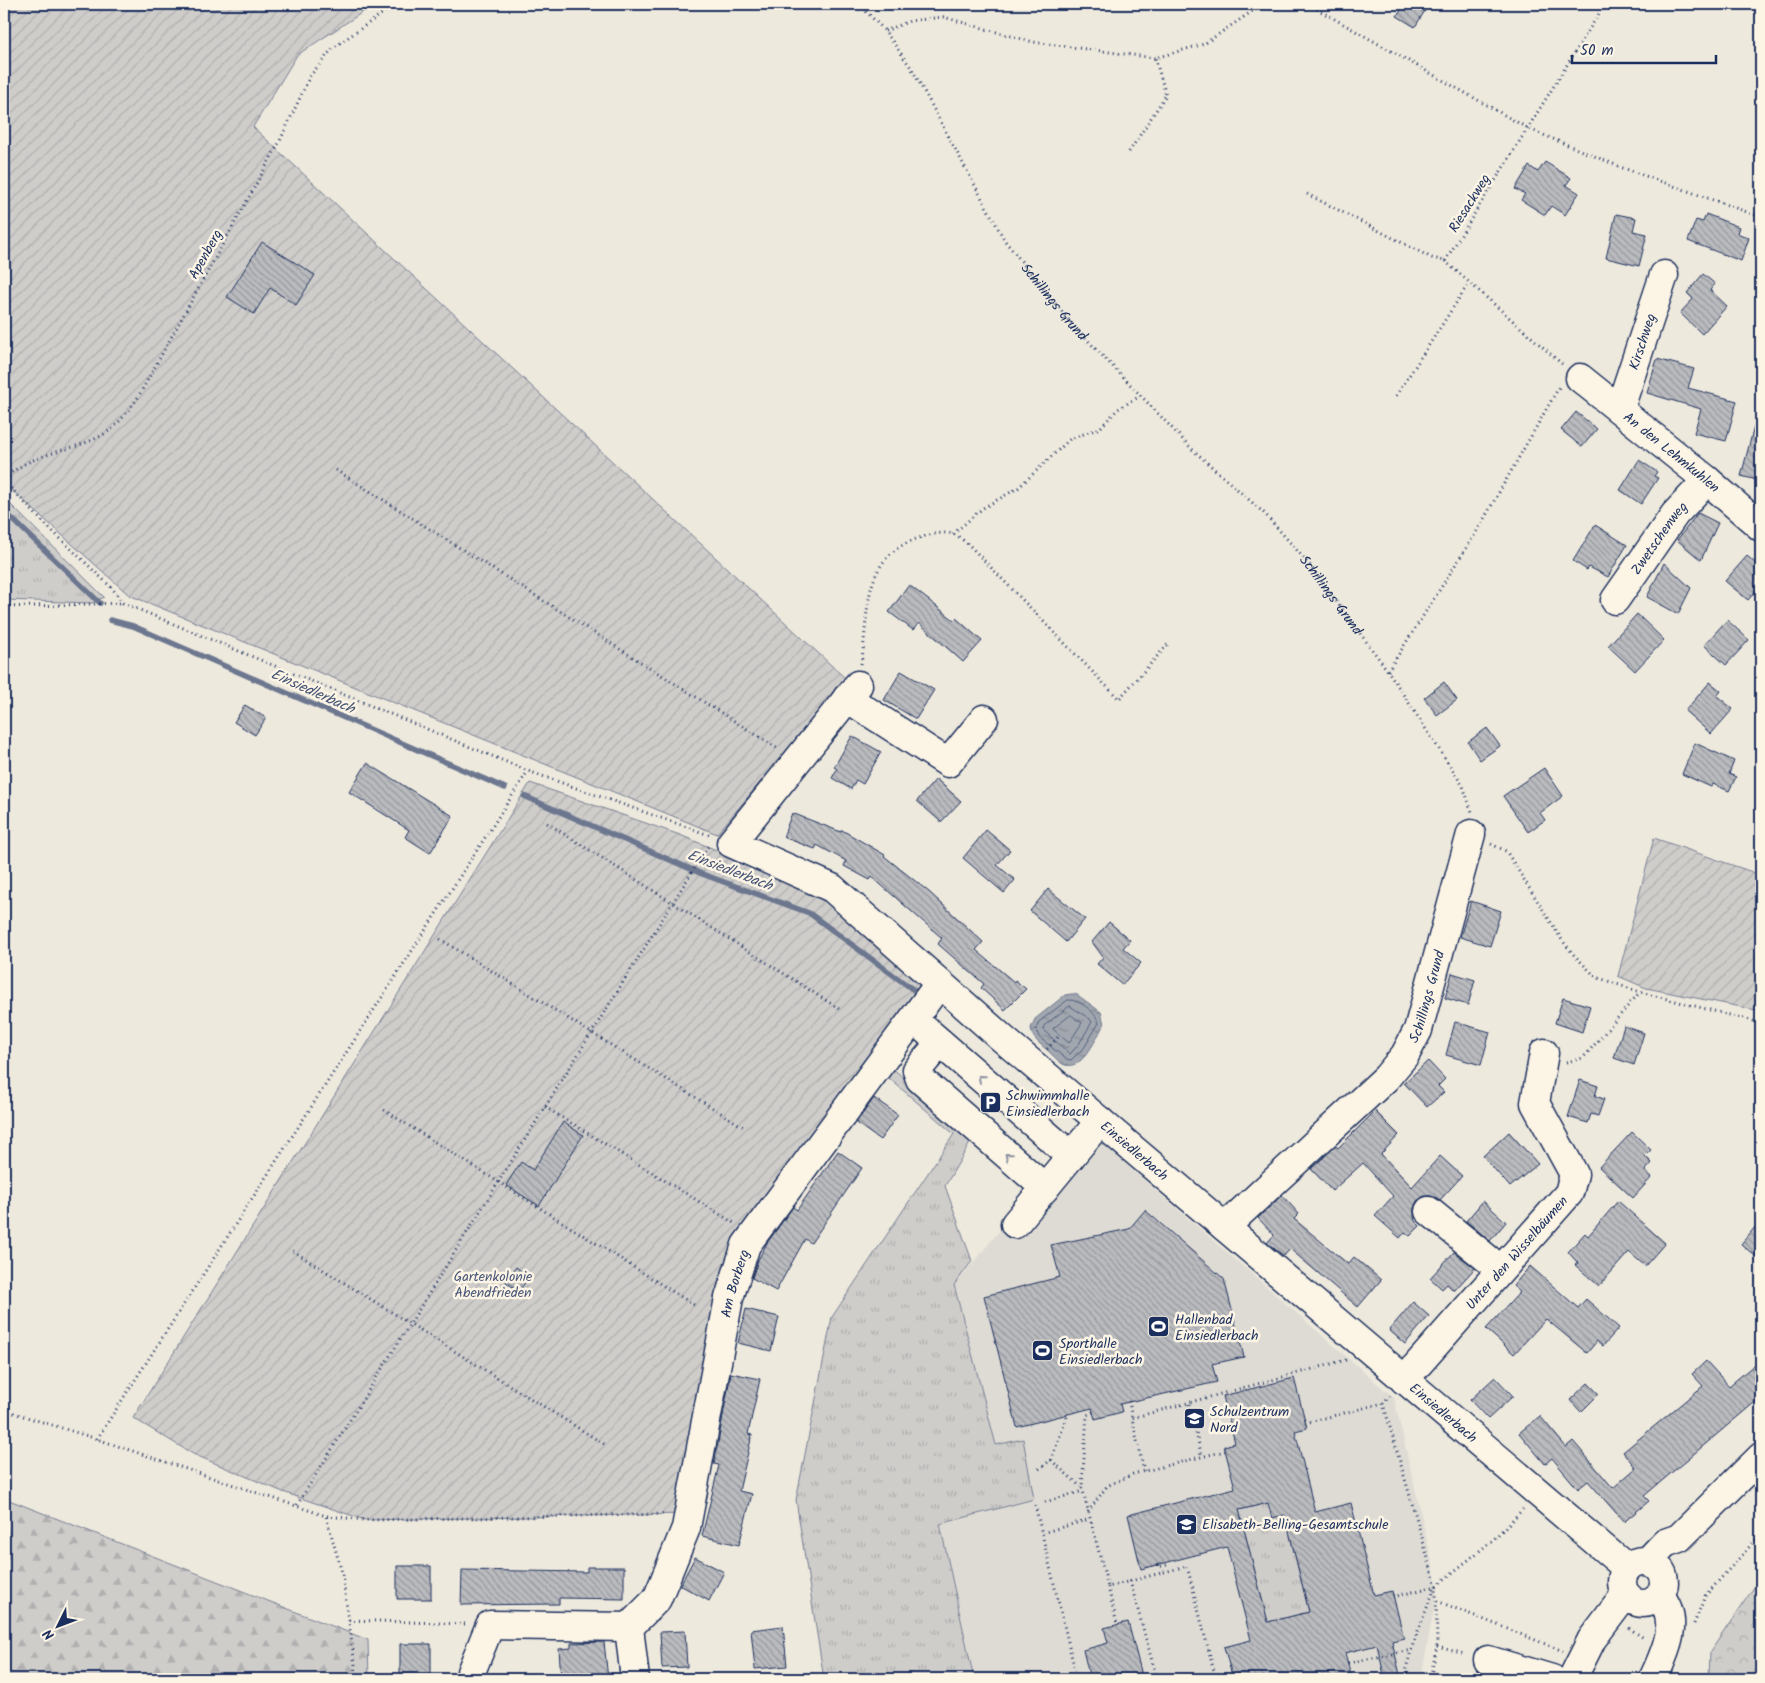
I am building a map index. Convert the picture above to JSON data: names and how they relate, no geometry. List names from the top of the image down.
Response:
{
  "streets": {
    "street": [
      "Schillings Grund",
      "Kirschweg",
      "An den Lehmkuhlen",
      "Zwetschenweg",
      "Einsiedlerbach",
      "Unter den Wisselbäumen",
      "Am Borberg"
    ],
    "path": ["Riesackweg", "Apenberg"]
  },
  "crossings": [
    ["Schillings Grund", "Einsiedlerbach"],
    ["Kirschweg", "An den Lehmkuhlen"],
    ["An den Lehmkuhlen", "Zwetschenweg"],
    ["Einsiedlerbach", "Unter den Wisselbäumen"],
    ["Einsiedlerbach", "Am Borberg"]
  ],
  "water": ["Einsiedlerbach"],
  "parks": ["Gartenkolonie Abendfrieden"],
  "places": {
    "parking": ["Schwimmhalle Einsiedlerbach"],
    "sports": ["Hallenbad Einsiedlerbach", "Sporthalle Einsiedlerbach"],
    "school or university": ["Schulzentrum Nord", "Elisabeth-Belling-Gesamtschule"]
  },
  "scale_bar": "50 m",
  "north": "bottom left"
}
